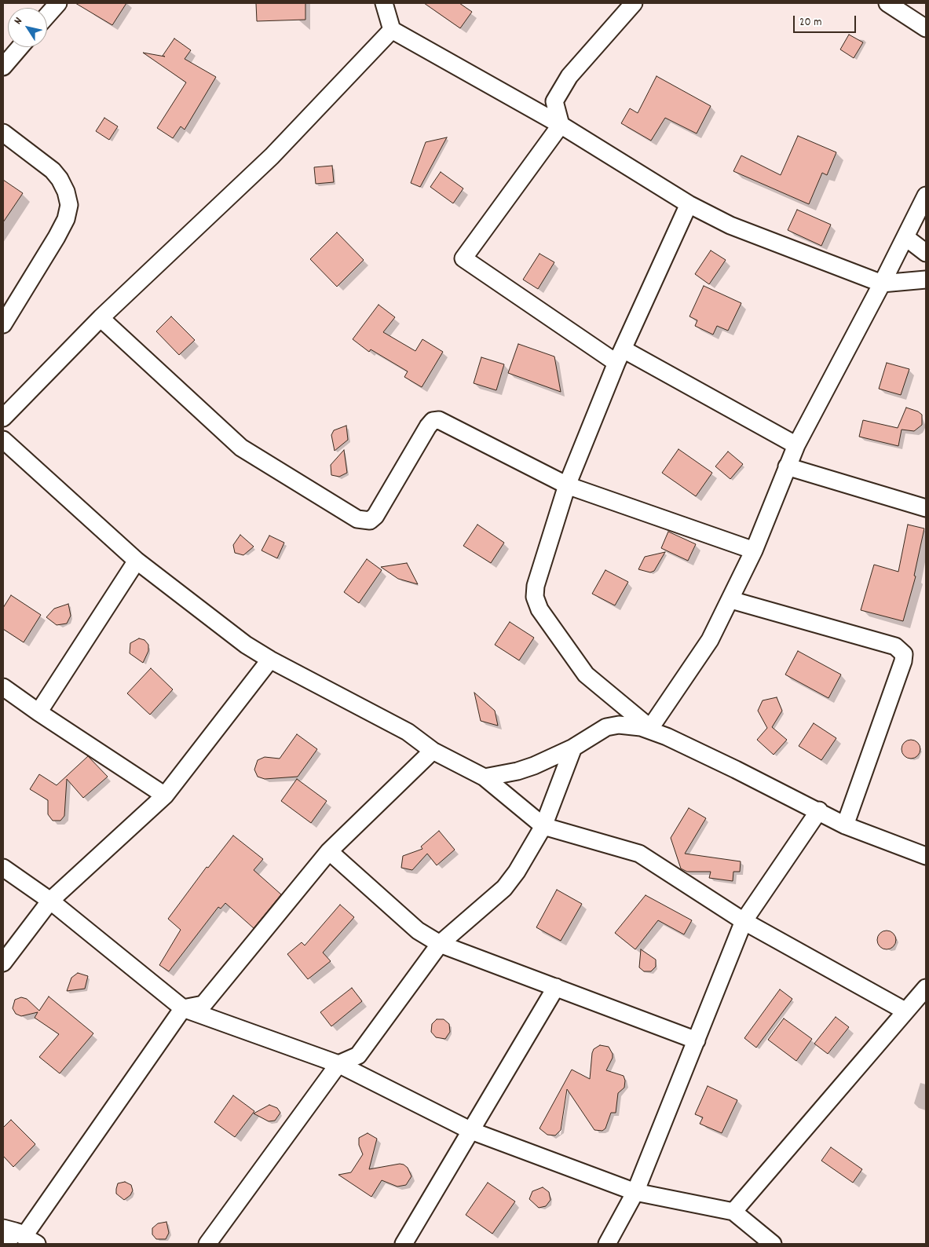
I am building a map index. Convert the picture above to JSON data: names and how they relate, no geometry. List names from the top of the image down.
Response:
{
  "scale_bar": "20 m",
  "north": "top left"
}
